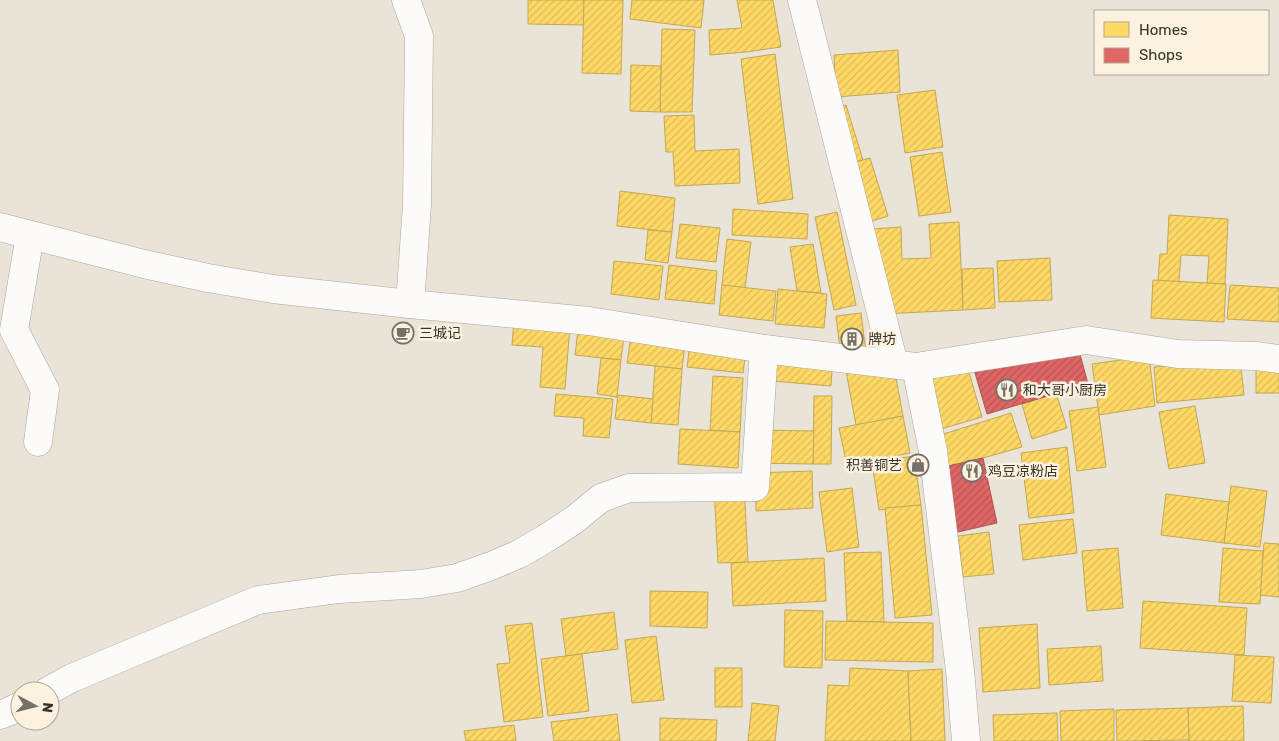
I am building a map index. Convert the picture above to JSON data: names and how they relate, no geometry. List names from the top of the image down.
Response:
{
  "places": {
    "cafe": ["三城记"],
    "building": ["牌坊"],
    "restaurant": ["和大哥小厨房", "鸡豆凉粉店"],
    "shop": ["积善铜艺"]
  },
  "legend": ["Homes", "Shops"],
  "north": "right"
}
